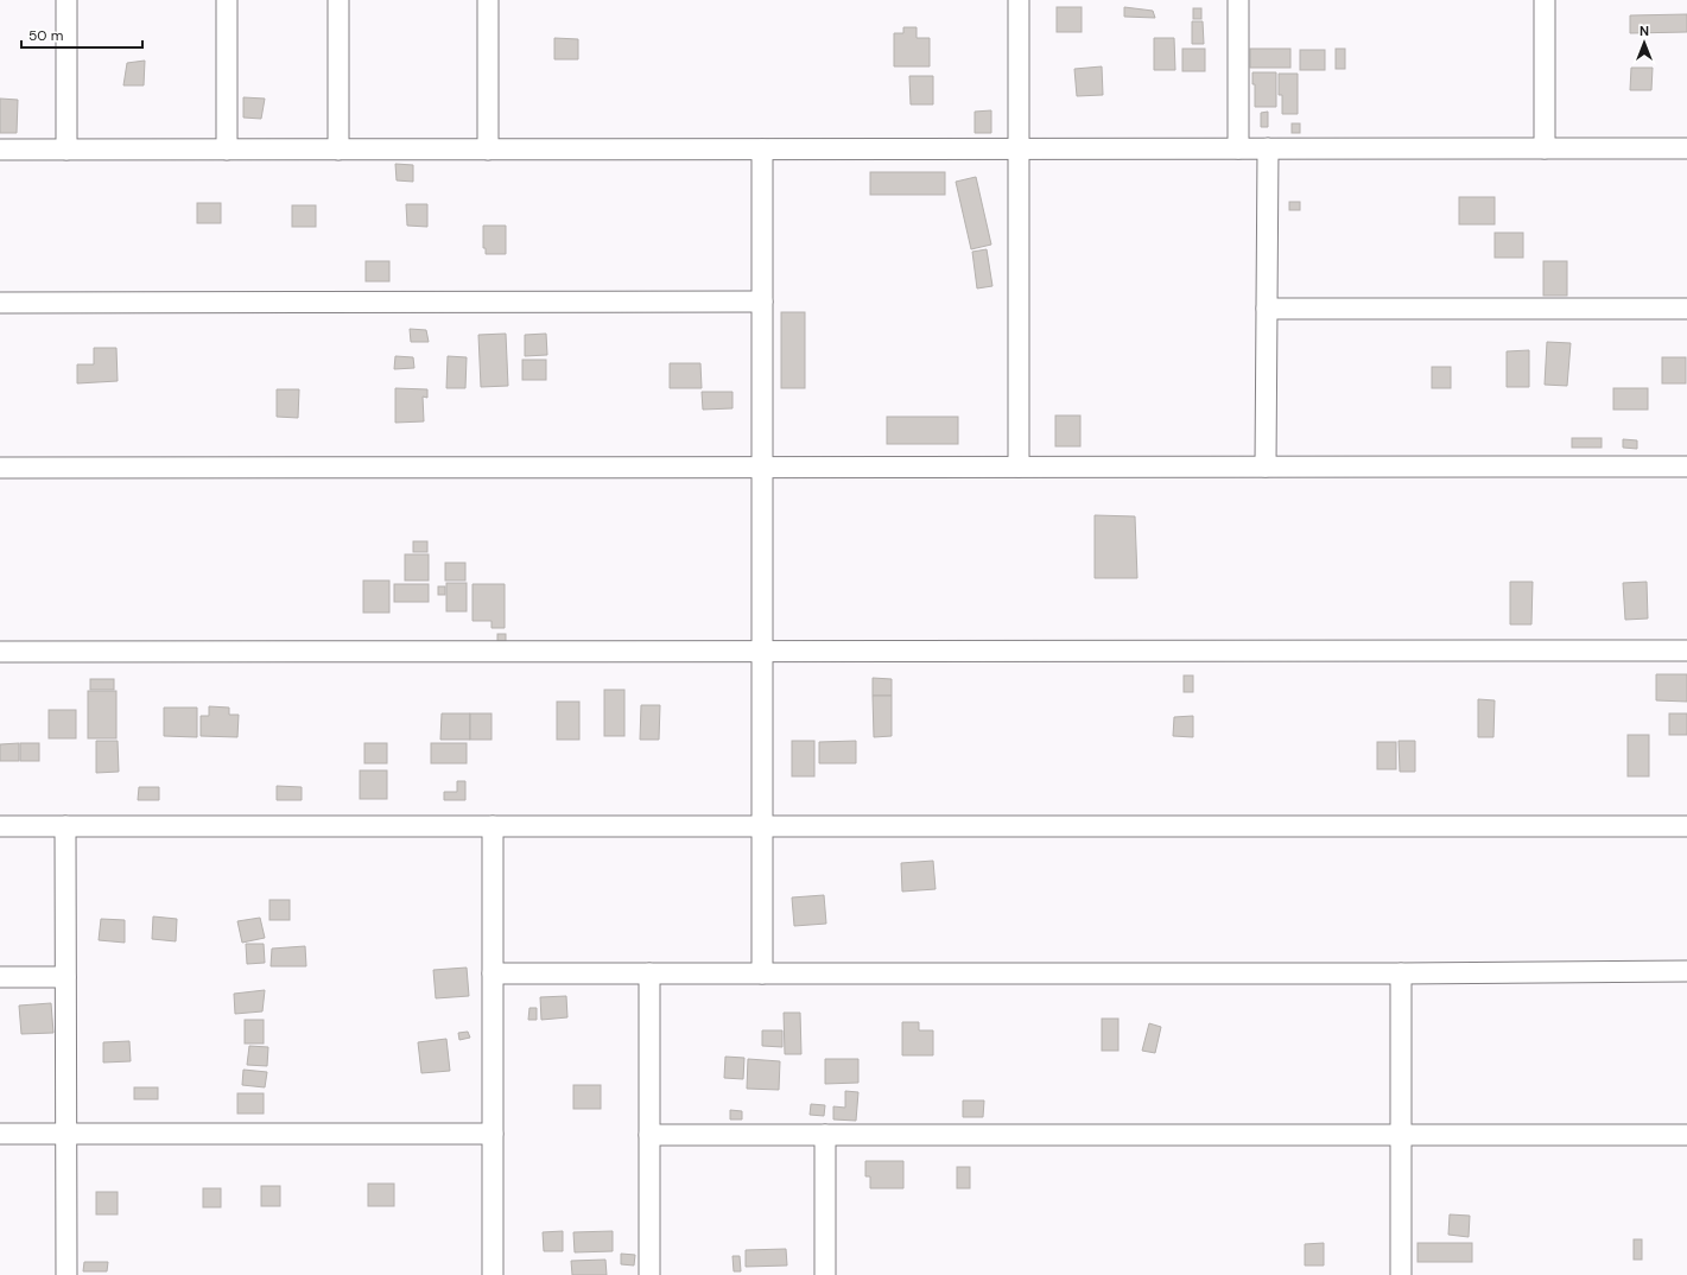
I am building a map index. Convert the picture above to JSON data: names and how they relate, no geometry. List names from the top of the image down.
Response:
{
  "scale_bar": "50 m",
  "north": "top"
}
